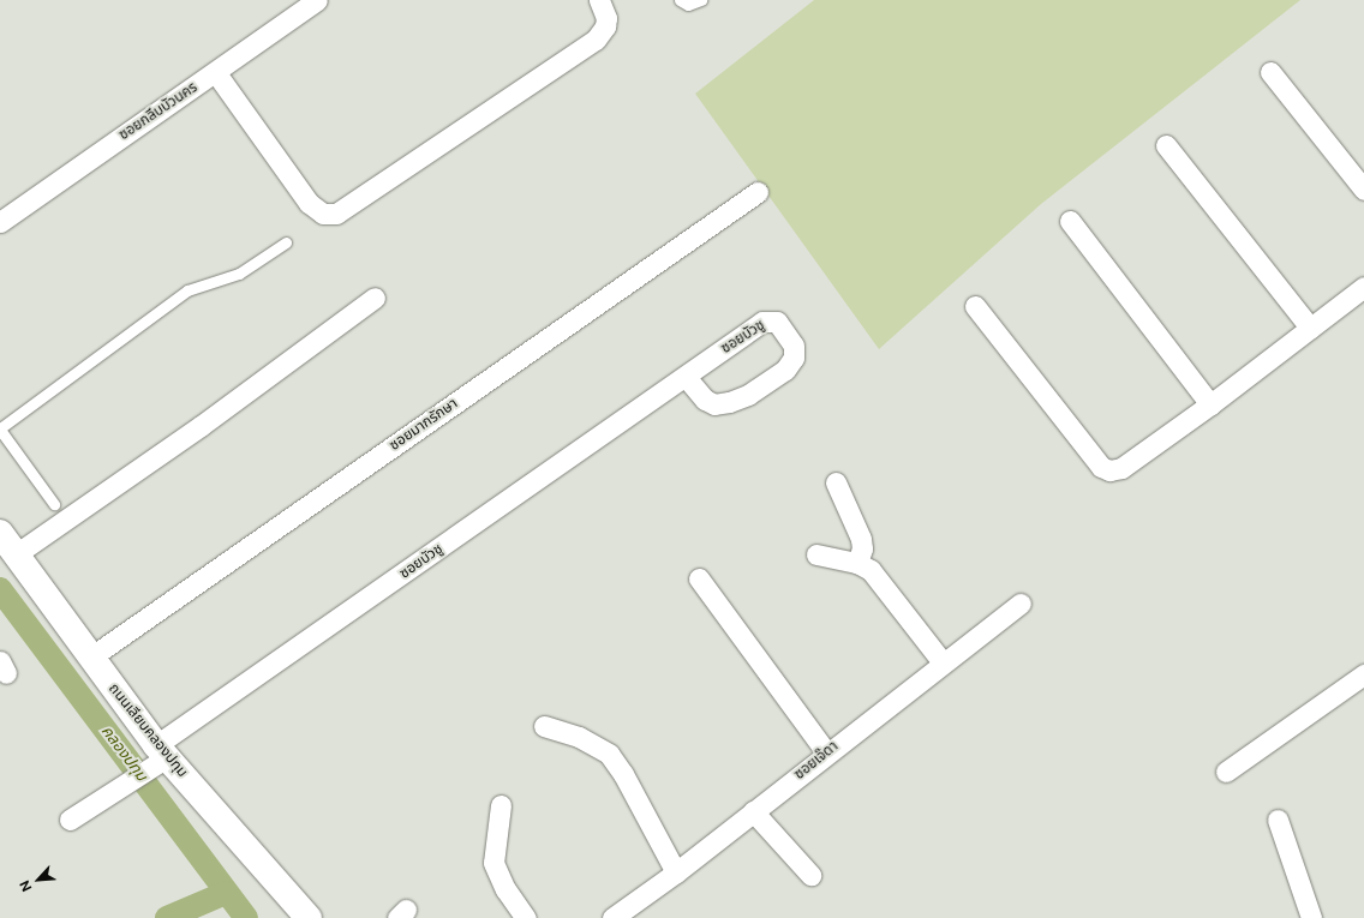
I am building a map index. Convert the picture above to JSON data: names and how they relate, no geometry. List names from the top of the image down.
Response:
{
  "streets": {
    "street": [
      "ซอยกลีบบัวนคร",
      "ซอยบัวชู",
      "ซอยมากรักษา",
      "ถนนเลียบคลองปทุม",
      "ซอยเจ๊ดา"
    ]
  },
  "crossings": [
    ["ซอยบัวชู", "ถนนเลียบคลองปทุม"],
    ["ซอยมากรักษา", "ถนนเลียบคลองปทุม"]
  ],
  "water": ["คลองปทุม"],
  "north": "bottom left"
}
